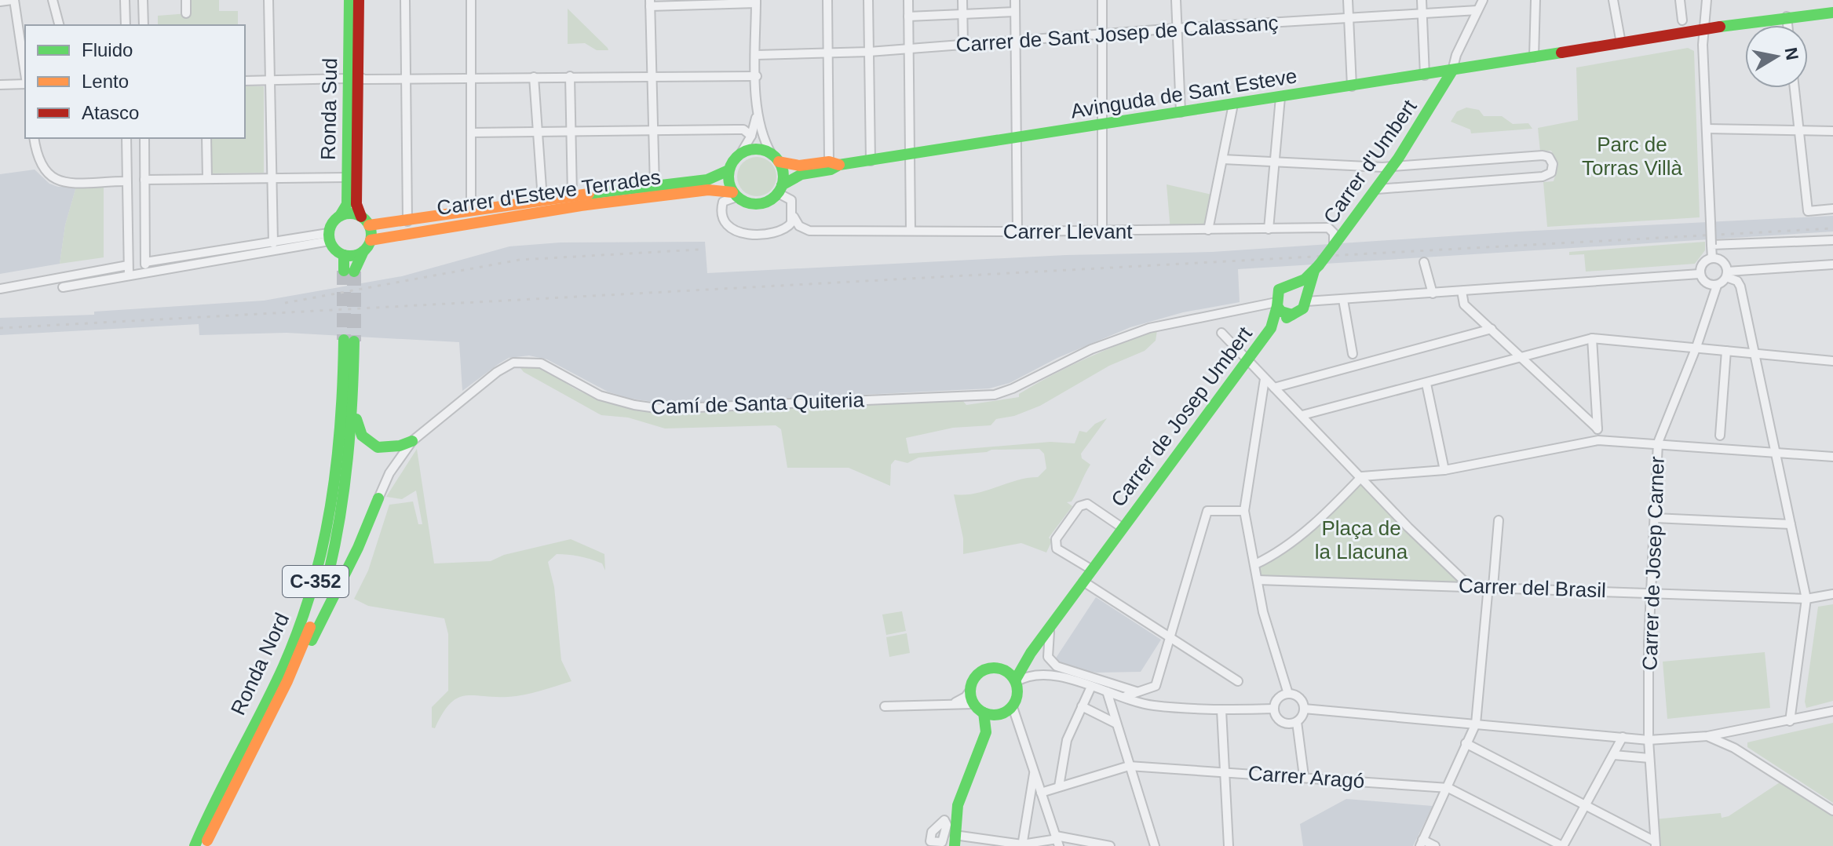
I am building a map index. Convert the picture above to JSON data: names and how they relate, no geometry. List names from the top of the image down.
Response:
{
  "streets": {
    "main road": [
      "Avinguda de Sant Esteve",
      "Ronda Sud",
      "Carrer d'Umbert",
      "Carrer d'Esteve Terrades",
      "Carrer de Josep Umbert",
      "C-352",
      "Ronda Nord"
    ],
    "street": [
      "Carrer de Sant Josep de Calassanç",
      "Carrer Llevant",
      "Camí de Santa Quiteria",
      "Carrer de Josep Carner",
      "Carrer del Brasil",
      "Carrer Aragó"
    ]
  },
  "crossings": [
    ["Avinguda de Sant Esteve", "Carrer d'Umbert"],
    ["Avinguda de Sant Esteve", "Carrer d'Esteve Terrades"],
    ["Avinguda de Sant Esteve", "Carrer Llevant"],
    ["Ronda Sud", "Carrer d'Esteve Terrades"],
    ["Carrer d'Umbert", "Carrer Llevant"],
    ["Carrer d'Esteve Terrades", "Carrer Llevant"],
    ["Carrer de Josep Carner", "Carrer del Brasil"]
  ],
  "parks": ["Parc de Torras Villà", "Plaça de la Llacuna"],
  "legend": ["Fluido", "Lento", "Atasco"],
  "north": "right"
}
